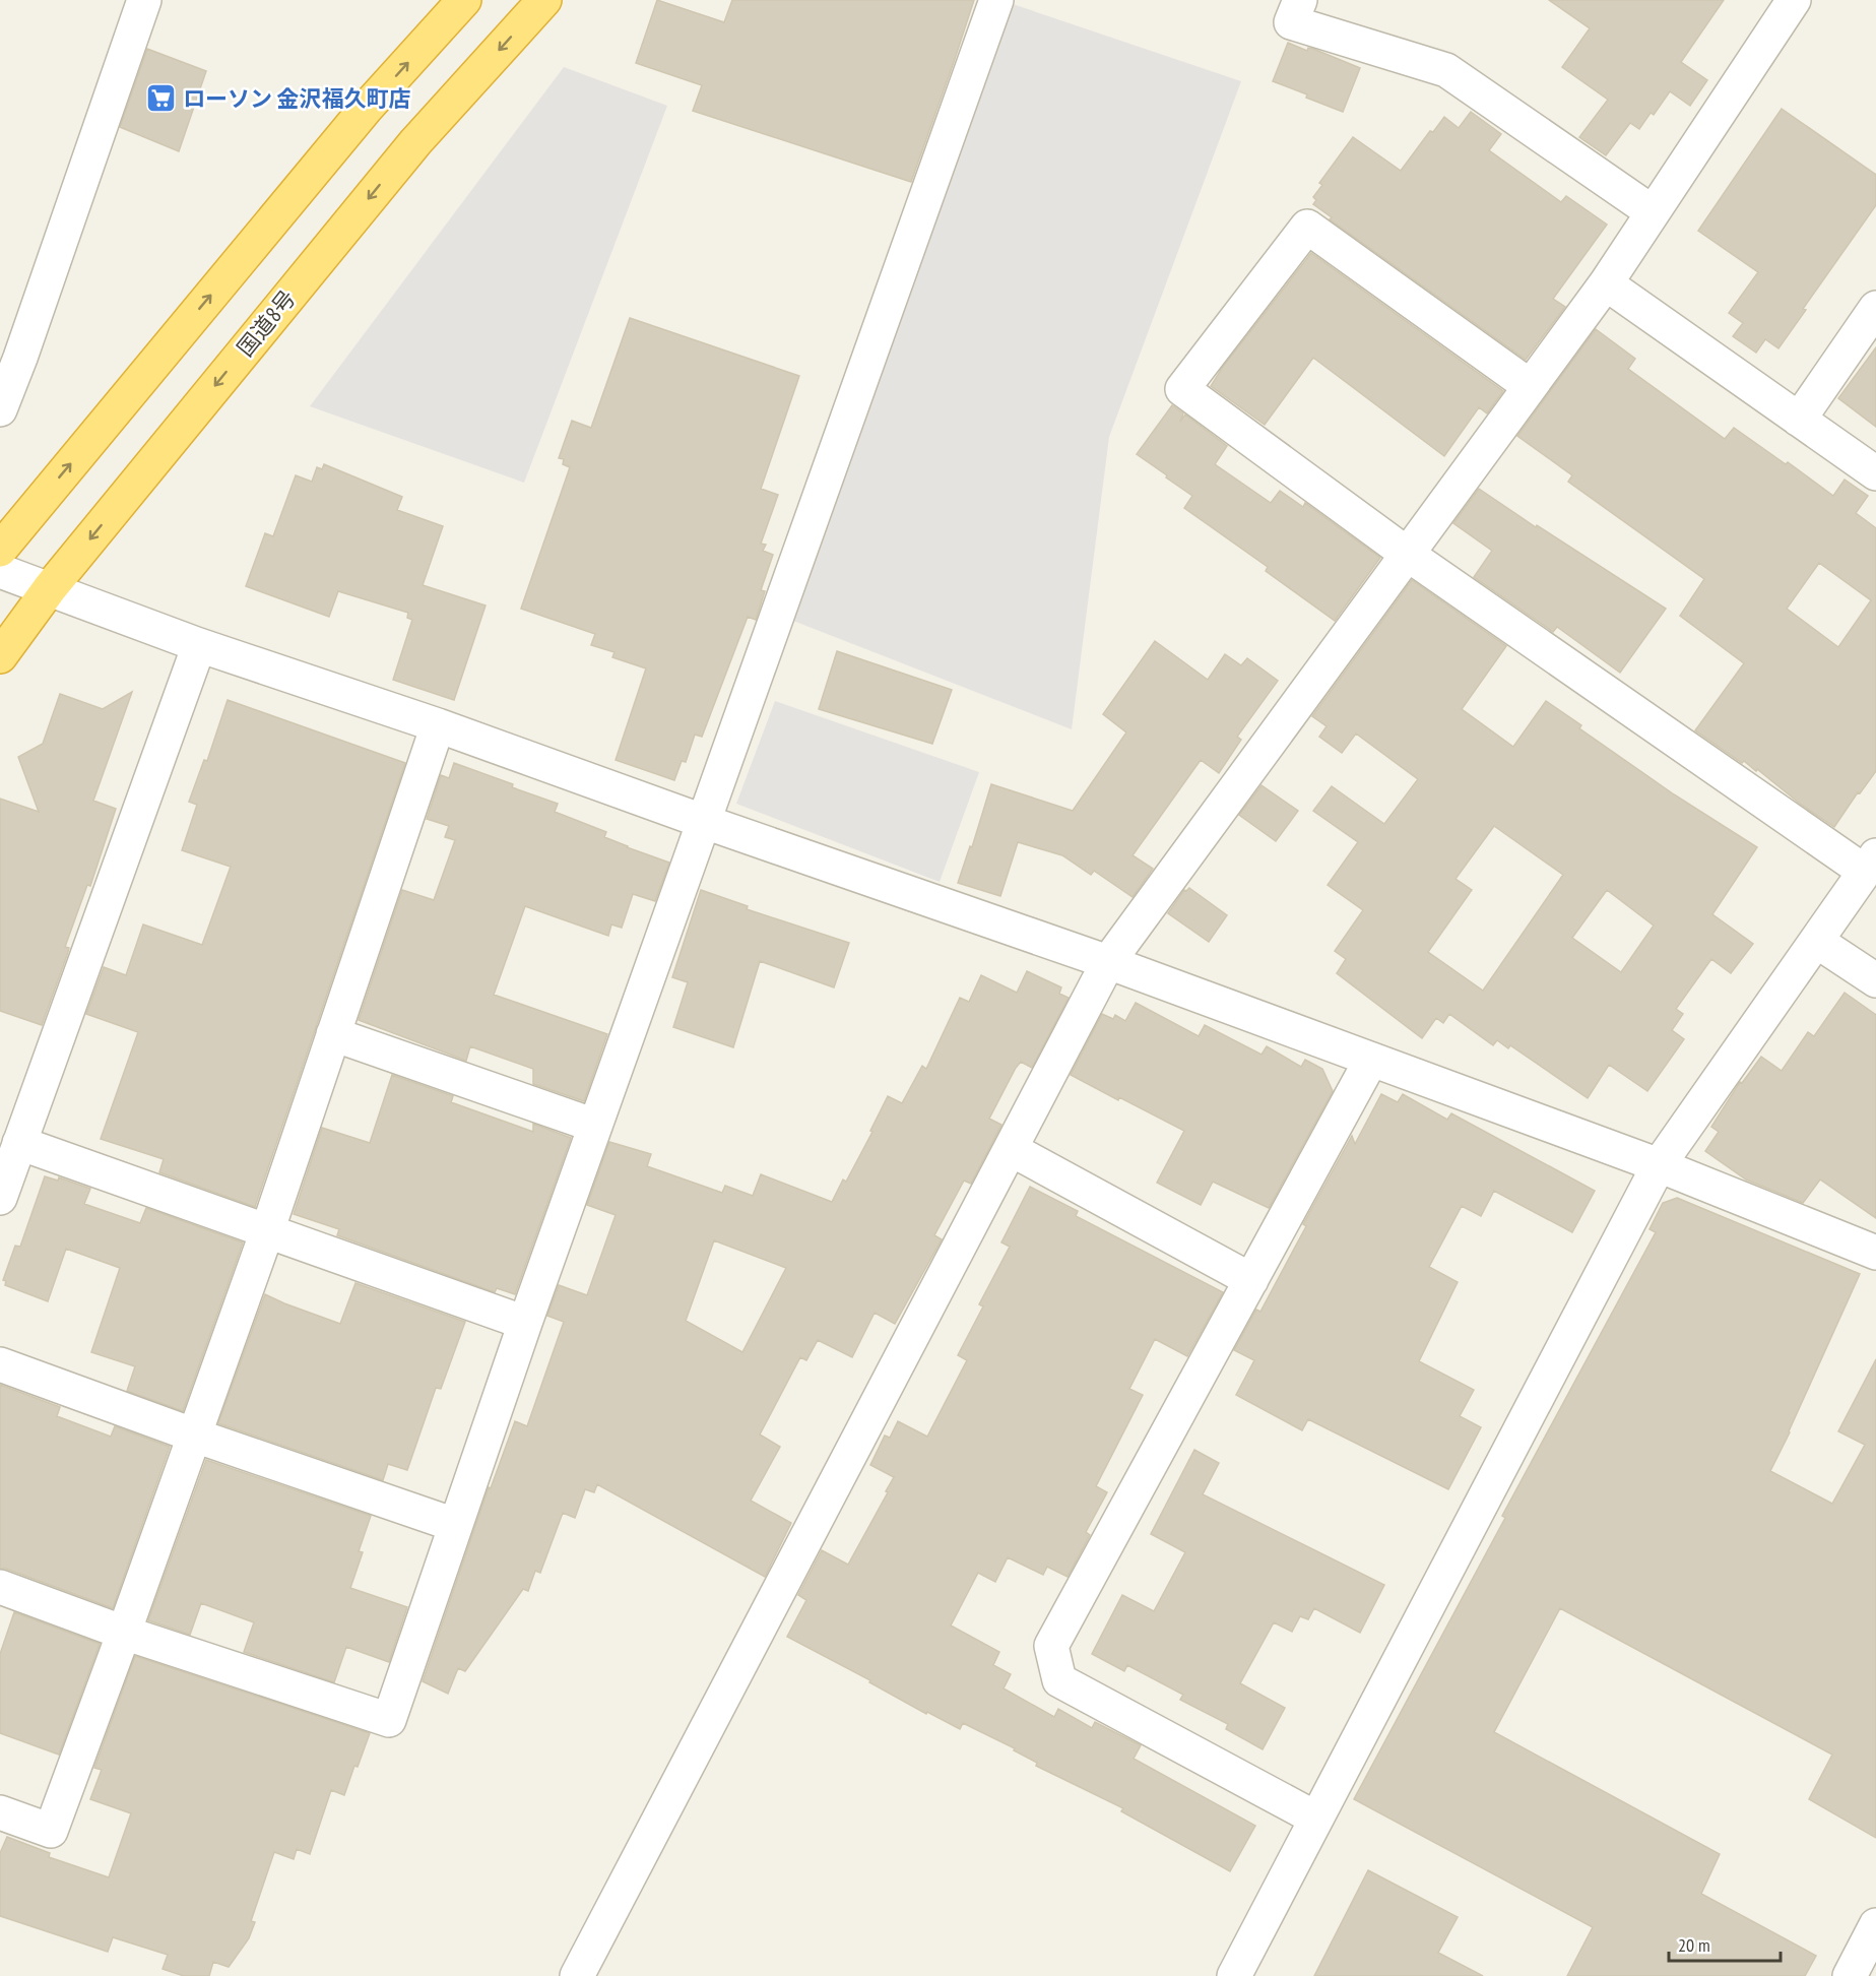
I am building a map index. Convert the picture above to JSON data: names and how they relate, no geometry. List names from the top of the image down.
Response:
{
  "streets": {
    "highway": ["国道8号"]
  },
  "places": {
    "supermarket": ["ローソン 金沢福久町店"]
  },
  "scale_bar": "20 m"
}
